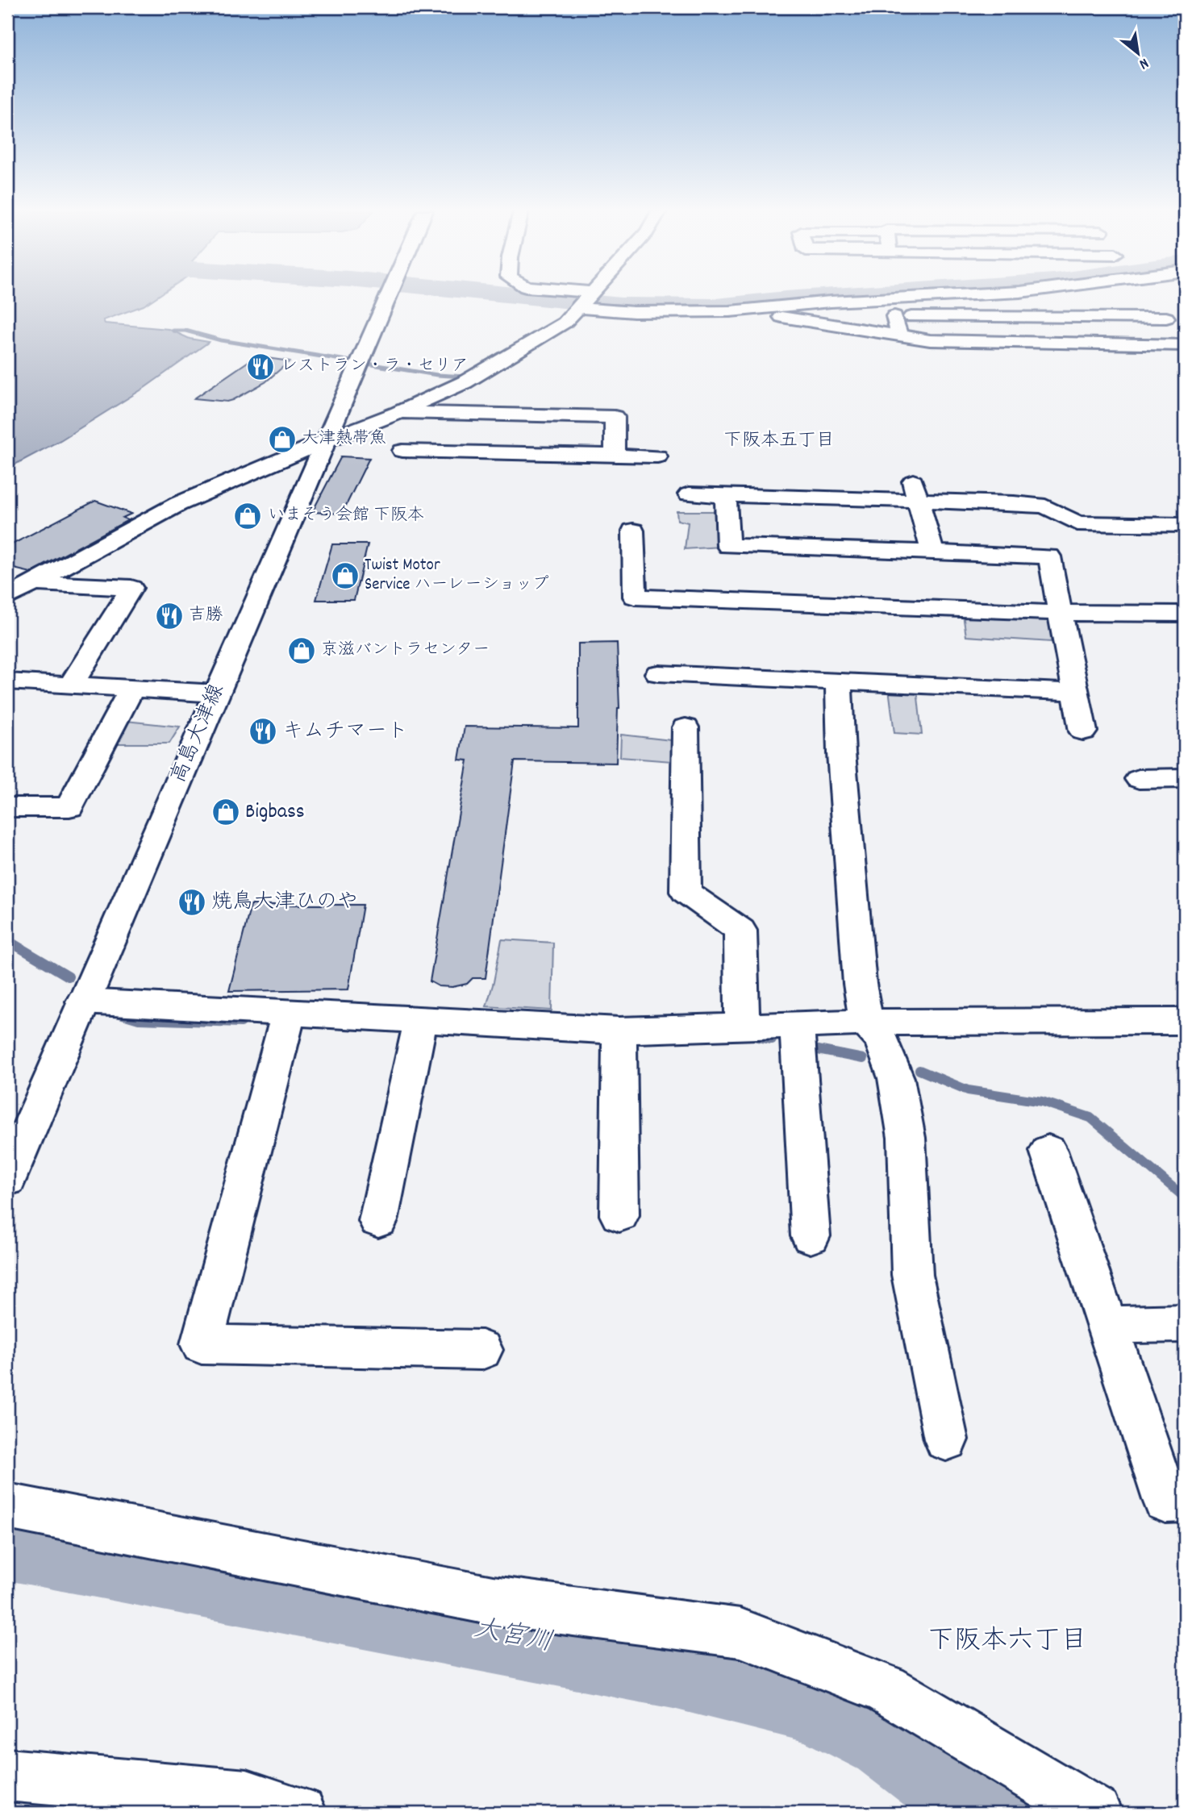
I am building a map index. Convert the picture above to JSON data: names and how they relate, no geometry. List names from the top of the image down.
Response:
{
  "streets": {
    "street": ["高島大津線"]
  },
  "districts": ["下阪本五丁目", "下阪本六丁目"],
  "water": ["大宮川"],
  "places": {
    "restaurant": [
      "レストラン・ラ・セリア",
      "吉勝",
      "キムチマート",
      "焼鳥大津ひのや"
    ],
    "shop": [
      "大津熱帯魚",
      "いまそう会館 下阪本",
      "Twist Motor Service ハーレーショップ",
      "京滋バントラセンター",
      "Bigbass"
    ]
  },
  "north": "bottom right"
}
